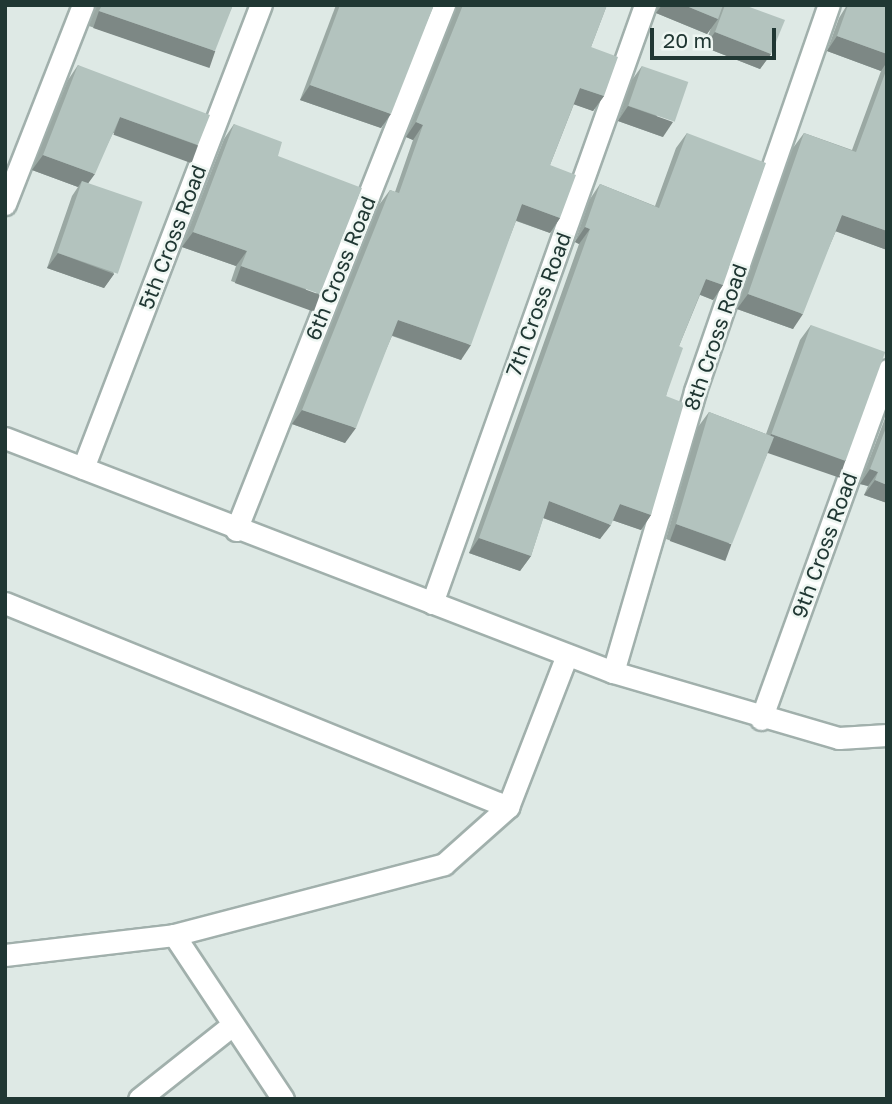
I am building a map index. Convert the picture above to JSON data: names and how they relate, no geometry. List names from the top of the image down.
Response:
{
  "streets": {
    "street": [
      "5th Cross Road",
      "6th Cross Road",
      "7th Cross Road",
      "8th Cross Road",
      "9th Cross Road"
    ]
  },
  "scale_bar": "20 m"
}
